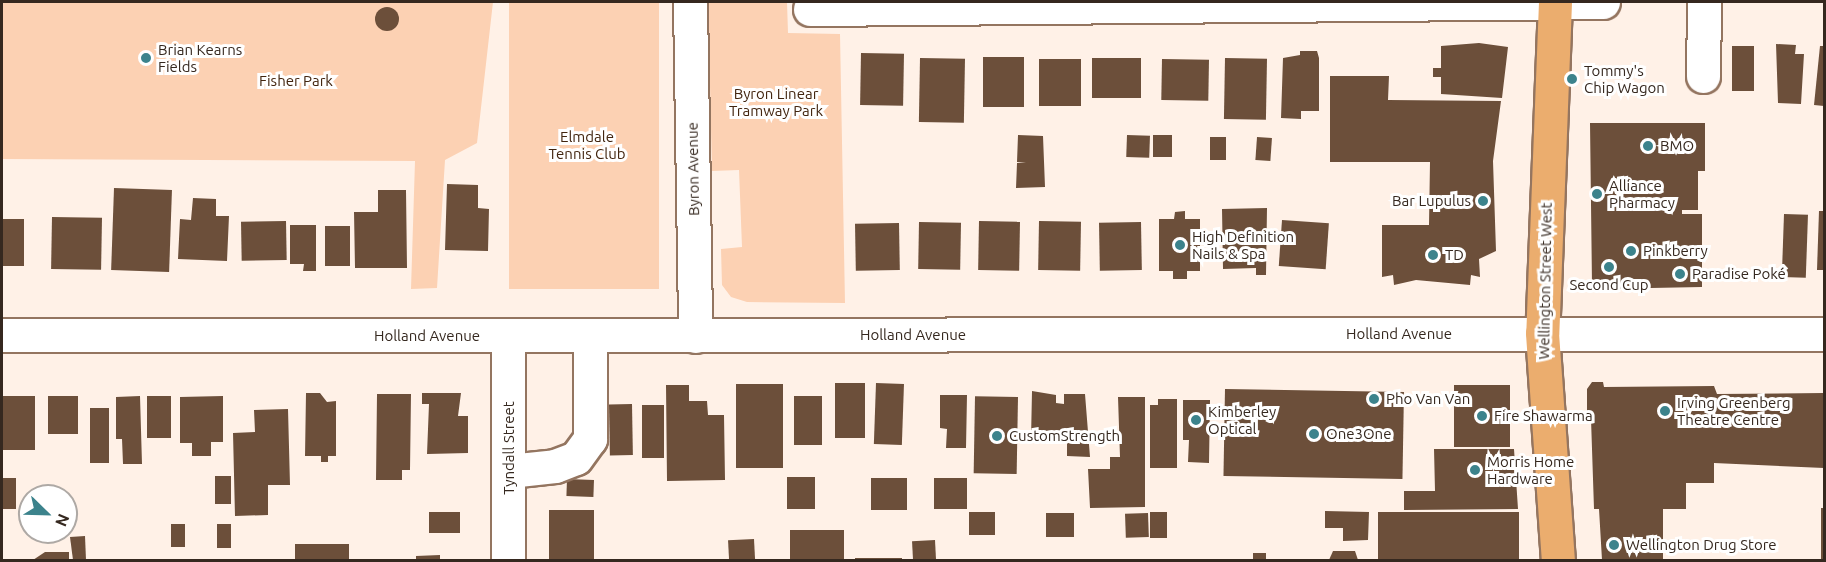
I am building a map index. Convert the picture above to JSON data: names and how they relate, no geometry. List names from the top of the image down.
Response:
{
  "streets": {
    "main road": ["Wellington Street West"],
    "street": ["Byron Avenue", "Holland Avenue", "Tyndall Street"]
  },
  "crossings": [
    ["Byron Avenue", "Holland Avenue"],
    ["Wellington Street West", "Holland Avenue"],
    ["Holland Avenue", "Tyndall Street"]
  ],
  "parks": ["Fisher Park", "Byron Linear Tramway Park", "Elmdale Tennis Club"],
  "places": [
    "Brian Kearns Fields",
    "Tommy's Chip Wagon",
    "BMO",
    "Alliance Pharmacy",
    "Bar Lupulus",
    "High Definition Nails & Spa",
    "Pinkberry",
    "TD",
    "Second Cup",
    "Paradise Poké",
    "Pho Van Van",
    "Irving Greenberg Theatre Centre",
    "Fire Shawarma",
    "Kimberley Optical",
    "One3One",
    "CustomStrength",
    "Morris Home Hardware",
    "Wellington Drug Store"
  ],
  "north": "bottom right"
}
